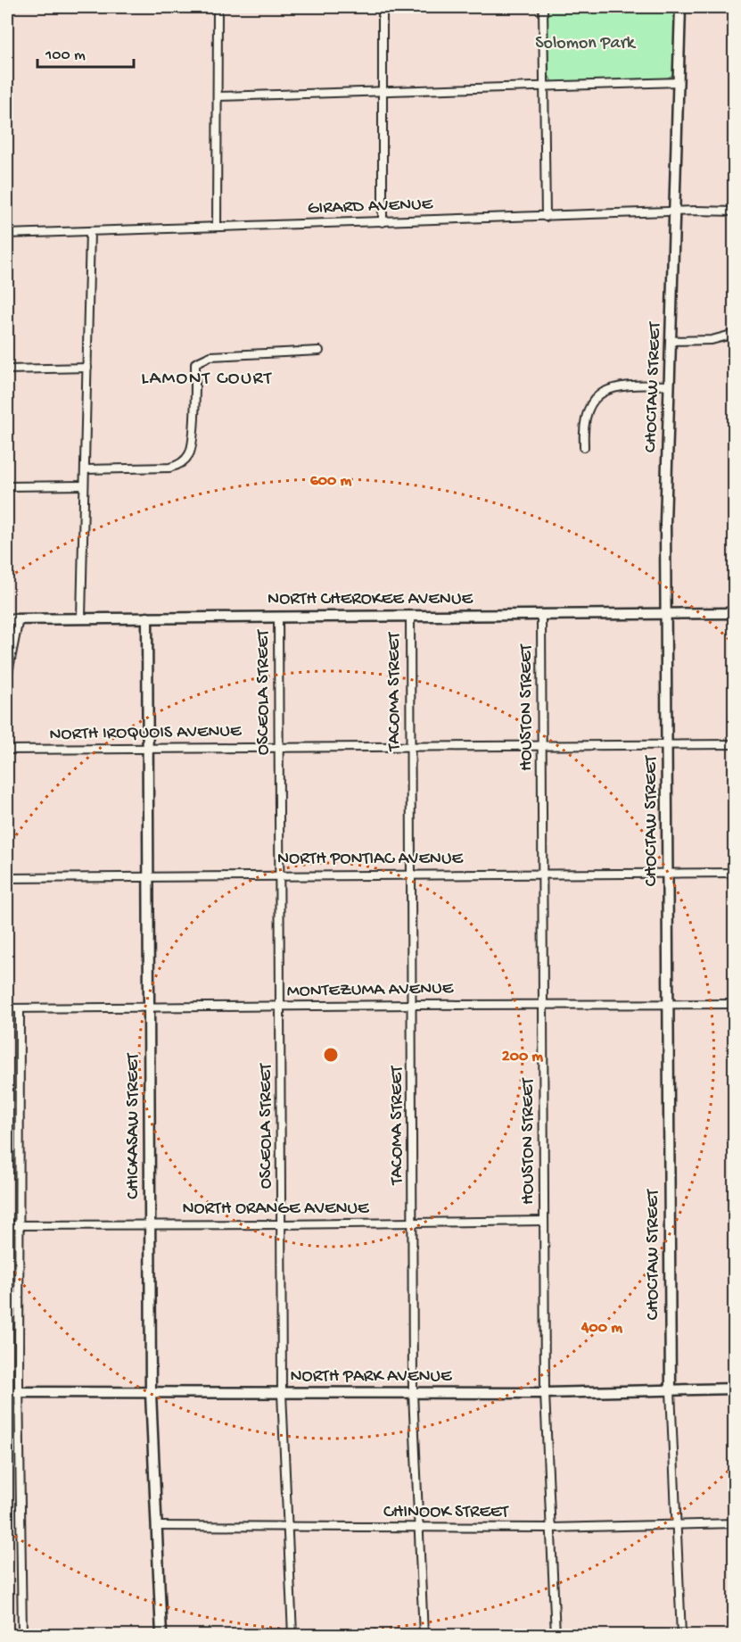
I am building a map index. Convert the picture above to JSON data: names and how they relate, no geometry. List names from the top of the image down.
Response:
{
  "streets": {
    "street": [
      "GIRARD AVENUE",
      "CHOCTAW STREET",
      "NORTH CHEROKEE AVENUE",
      "TACOMA STREET",
      "OSCEOLA STREET",
      "HOUSTON STREET",
      "NORTH IROQUOIS AVENUE",
      "NORTH PONTIAC AVENUE",
      "MONTEZUMA AVENUE",
      "CHICKASAW STREET",
      "NORTH ORANGE AVENUE",
      "NORTH PARK AVENUE",
      "CHINOOK STREET"
    ]
  },
  "crossings": [
    ["GIRARD AVENUE", "CHOCTAW STREET"],
    ["CHOCTAW STREET", "NORTH CHEROKEE AVENUE"],
    ["CHOCTAW STREET", "NORTH IROQUOIS AVENUE"],
    ["CHOCTAW STREET", "NORTH PONTIAC AVENUE"],
    ["CHOCTAW STREET", "MONTEZUMA AVENUE"],
    ["CHOCTAW STREET", "NORTH PARK AVENUE"],
    ["CHOCTAW STREET", "CHINOOK STREET"],
    ["NORTH CHEROKEE AVENUE", "TACOMA STREET"],
    ["NORTH CHEROKEE AVENUE", "OSCEOLA STREET"],
    ["NORTH CHEROKEE AVENUE", "HOUSTON STREET"],
    ["NORTH CHEROKEE AVENUE", "CHICKASAW STREET"],
    ["TACOMA STREET", "NORTH IROQUOIS AVENUE"],
    ["TACOMA STREET", "NORTH PONTIAC AVENUE"],
    ["TACOMA STREET", "MONTEZUMA AVENUE"],
    ["TACOMA STREET", "NORTH ORANGE AVENUE"],
    ["TACOMA STREET", "NORTH PARK AVENUE"],
    ["TACOMA STREET", "CHINOOK STREET"],
    ["OSCEOLA STREET", "NORTH IROQUOIS AVENUE"],
    ["OSCEOLA STREET", "NORTH PONTIAC AVENUE"],
    ["OSCEOLA STREET", "MONTEZUMA AVENUE"],
    ["OSCEOLA STREET", "NORTH ORANGE AVENUE"],
    ["OSCEOLA STREET", "NORTH PARK AVENUE"],
    ["OSCEOLA STREET", "CHINOOK STREET"],
    ["HOUSTON STREET", "NORTH IROQUOIS AVENUE"],
    ["HOUSTON STREET", "NORTH PONTIAC AVENUE"],
    ["HOUSTON STREET", "MONTEZUMA AVENUE"],
    ["HOUSTON STREET", "NORTH ORANGE AVENUE"],
    ["HOUSTON STREET", "NORTH PARK AVENUE"],
    ["HOUSTON STREET", "CHINOOK STREET"],
    ["NORTH IROQUOIS AVENUE", "CHICKASAW STREET"],
    ["NORTH PONTIAC AVENUE", "CHICKASAW STREET"],
    ["MONTEZUMA AVENUE", "CHICKASAW STREET"],
    ["CHICKASAW STREET", "NORTH ORANGE AVENUE"],
    ["CHICKASAW STREET", "NORTH PARK AVENUE"],
    ["CHICKASAW STREET", "CHINOOK STREET"]
  ],
  "districts": ["LAMONT COURT"],
  "parks": ["Solomon Park"],
  "scale_bar": "100 m",
  "rings": ["600 m", "200 m", "400 m"]
}
